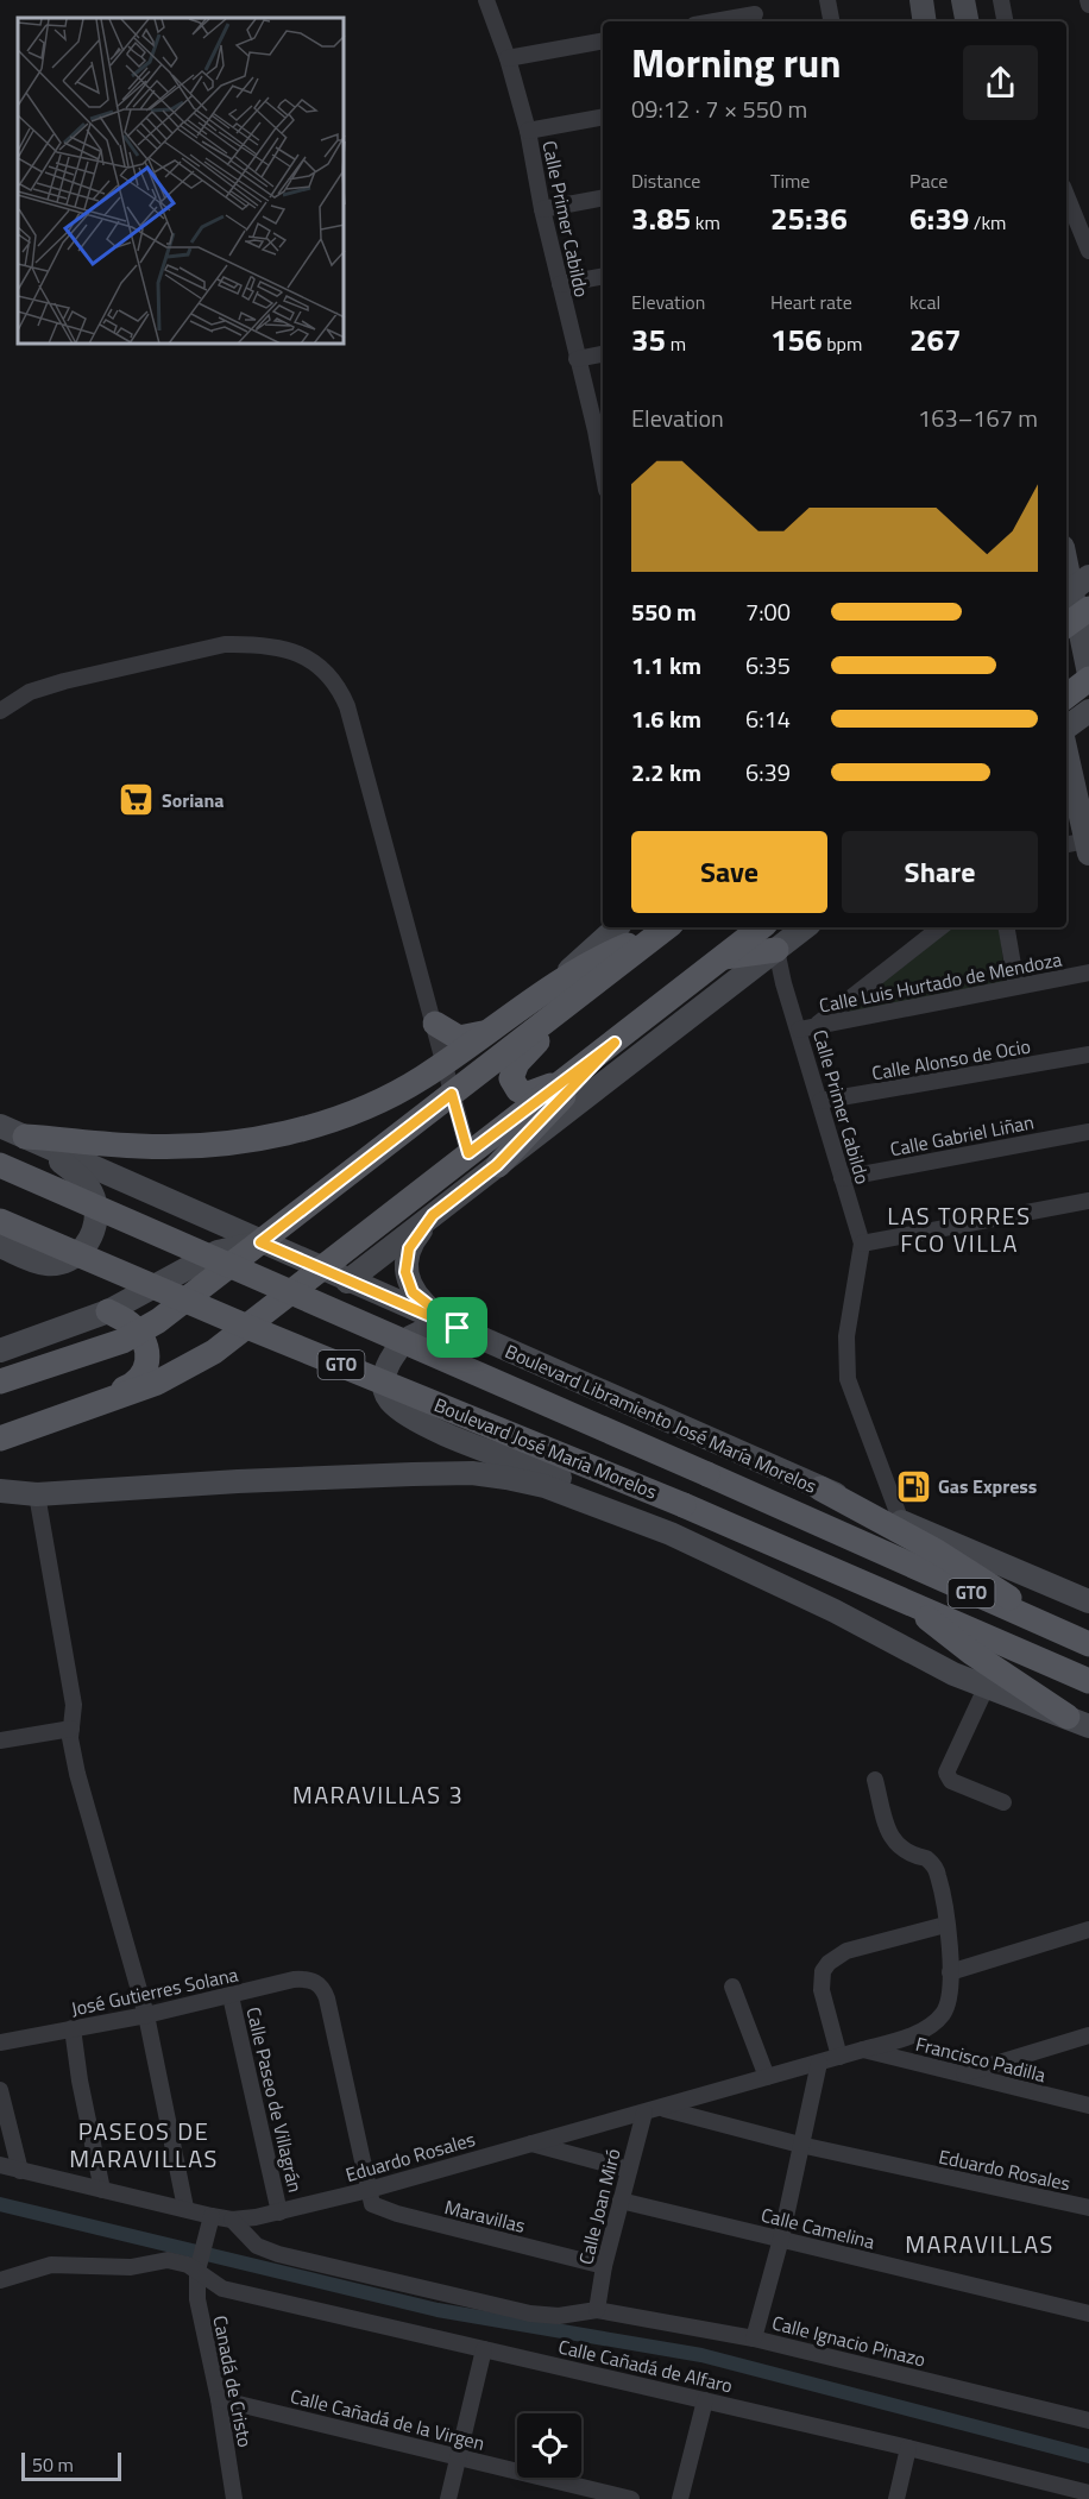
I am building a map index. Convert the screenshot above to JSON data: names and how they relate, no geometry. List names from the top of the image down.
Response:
{
  "streets": {
    "main road": ["GTO", "Boulevard José María Morelos"],
    "street": [
      "Calle Primer Cabildo",
      "Calle Luis Hurtado de Mendoza",
      "Calle Alonso de Ocio",
      "Calle Gabriel Liñan",
      "Boulevard Libramiento José María Morelos",
      "José Gutierres Solana",
      "Francisco Padilla",
      "Calle Paseo de Villagrán",
      "Eduardo Rosales",
      "Calle Joan Miró",
      "Maravillas",
      "Calle Camelina",
      "Calle Ignacio Pinazo",
      "Calle Cañadá de Alfaro",
      "Canadá de Cristo",
      "Calle Cañadá de la Virgen"
    ]
  },
  "crossings": [
    ["Calle Primer Cabildo", "Calle Luis Hurtado de Mendoza"],
    ["Calle Primer Cabildo", "Calle Alonso de Ocio"],
    ["Calle Primer Cabildo", "Calle Gabriel Liñan"],
    ["Calle Primer Cabildo", "Boulevard Libramiento José María Morelos"],
    ["GTO", "Boulevard José María Morelos"],
    ["José Gutierres Solana", "Calle Paseo de Villagrán"],
    ["José Gutierres Solana", "Eduardo Rosales"],
    ["José Gutierres Solana", "Maravillas"],
    ["Francisco Padilla", "Eduardo Rosales"],
    ["Calle Paseo de Villagrán", "Eduardo Rosales"],
    ["Eduardo Rosales", "Calle Joan Miró"],
    ["Eduardo Rosales", "Maravillas"],
    ["Eduardo Rosales", "Calle Ignacio Pinazo"],
    ["Eduardo Rosales", "Canadá de Cristo"],
    ["Calle Joan Miró", "Maravillas"],
    ["Calle Joan Miró", "Calle Camelina"],
    ["Calle Joan Miró", "Calle Ignacio Pinazo"],
    ["Calle Cañadá de Alfaro", "Canadá de Cristo"],
    ["Canadá de Cristo", "Calle Cañadá de la Virgen"]
  ],
  "districts": [
    "LAS TORRES FCO VILLA",
    "MARAVILLAS 3",
    "PASEOS DE MARAVILLAS",
    "MARAVILLAS"
  ],
  "places": {
    "supermarket": ["Soriana"],
    "fuel station": ["Gas Express"]
  },
  "scale_bar": "50 m",
  "page": {
    "heading": ["Morning run", "09:12 · 7 × 550 m"],
    "stats": [
      ["Distance", "3.85 km"],
      ["Time", "25:36"],
      ["Pace", "6:39 /km"],
      ["Elevation", "35 m"],
      ["Heart rate", "156 bpm"],
      ["kcal", "267"]
    ],
    "chart": ["Elevation", "163–167 m"],
    "list": [
      {
        "name": "550 m",
        "note": "7:00"
      },
      {
        "name": "1.1 km",
        "note": "6:35"
      },
      {
        "name": "1.6 km",
        "note": "6:14"
      },
      {
        "name": "2.2 km",
        "note": "6:39"
      }
    ],
    "buttons": ["Save", "Share"],
    "scale": "50 m"
  }
}
